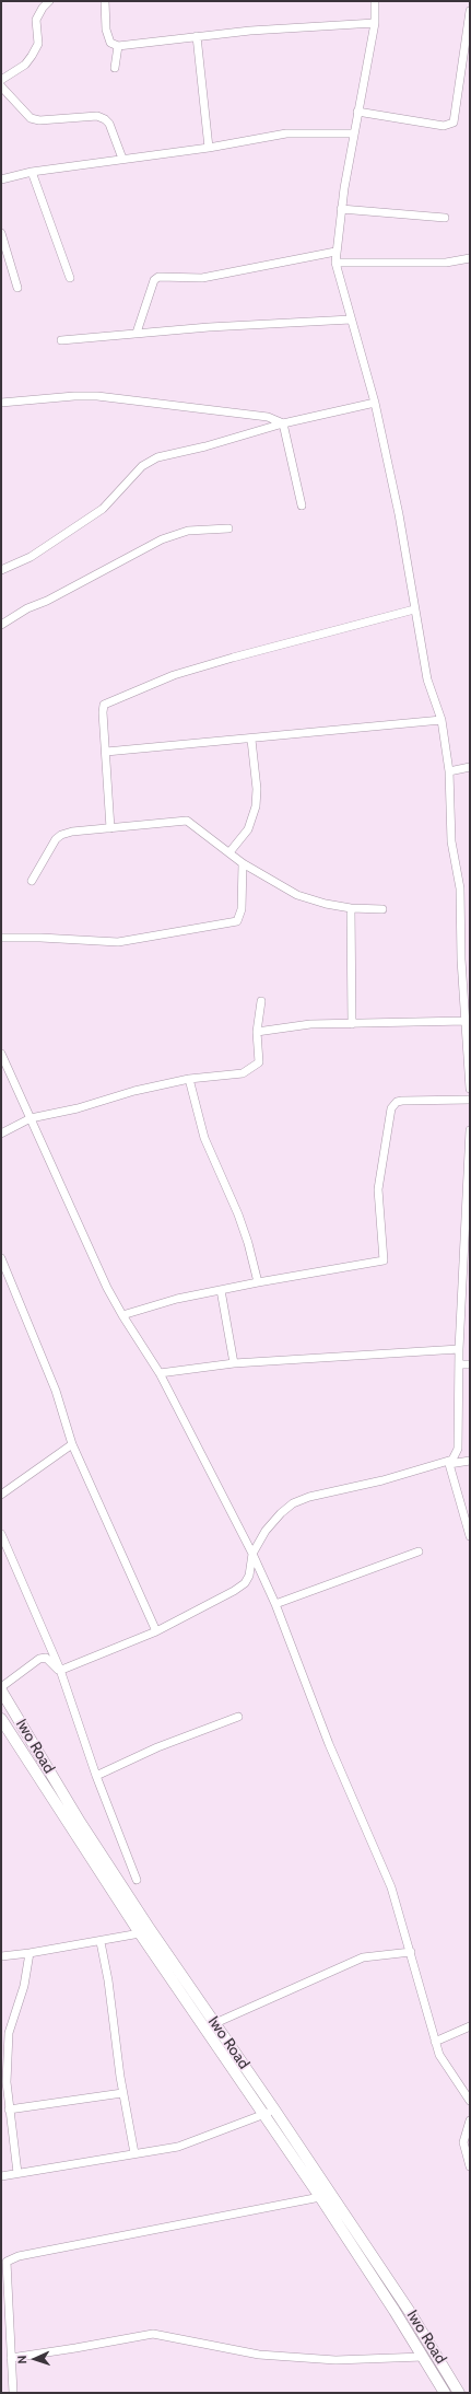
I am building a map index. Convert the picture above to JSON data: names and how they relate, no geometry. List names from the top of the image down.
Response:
{
  "streets": {
    "main road": ["Iwo Road"]
  },
  "north": "left"
}
